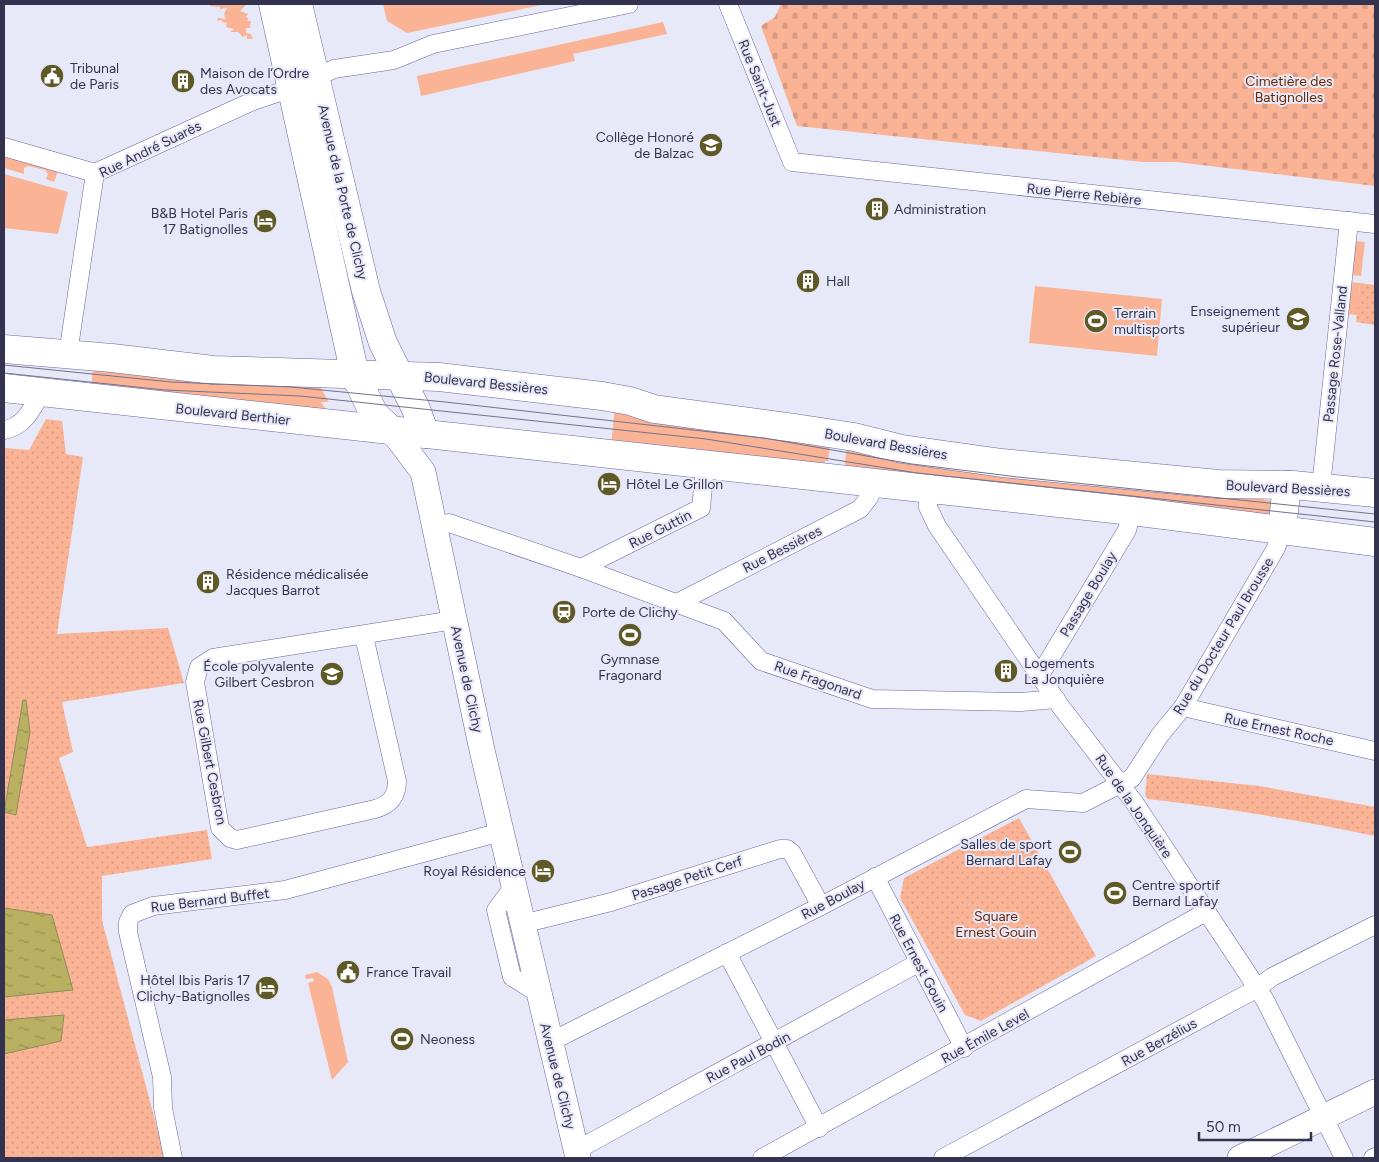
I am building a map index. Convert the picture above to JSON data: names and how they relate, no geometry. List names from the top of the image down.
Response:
{
  "streets": {
    "main road": [
      "Avenue de la Porte de Clichy",
      "Boulevard Bessières",
      "Boulevard Berthier",
      "Avenue de Clichy"
    ],
    "street": [
      "Rue Saint-Just",
      "Rue André Suarès",
      "Rue Pierre Rebière",
      "Passage Rose-Valland",
      "Rue Guttin",
      "Rue Bessières",
      "Passage Boulay",
      "Rue du Docteur Paul Brousse",
      "Rue Fragonard",
      "Rue Ernest Roche",
      "Rue Gilbert Cesbron",
      "Rue de la Jonquière",
      "Passage Petit Cerf",
      "Rue Boulay",
      "Rue Bernard Buffet",
      "Rue Ernest Gouin",
      "Rue Émile Level",
      "Rue Berzélius",
      "Rue Paul Bodin"
    ]
  },
  "crossings": [
    ["Rue Saint-Just", "Rue Pierre Rebière"],
    ["Rue André Suarès", "Avenue de la Porte de Clichy"],
    ["Avenue de la Porte de Clichy", "Boulevard Bessières"],
    ["Avenue de la Porte de Clichy", "Boulevard Berthier"],
    ["Avenue de la Porte de Clichy", "Avenue de Clichy"],
    ["Rue Pierre Rebière", "Passage Rose-Valland"],
    ["Passage Rose-Valland", "Boulevard Bessières"],
    ["Boulevard Berthier", "Avenue de Clichy"],
    ["Rue Guttin", "Rue Fragonard"],
    ["Rue Bessières", "Rue Fragonard"],
    ["Passage Boulay", "Rue de la Jonquière"],
    ["Rue du Docteur Paul Brousse", "Rue Ernest Roche"],
    ["Rue du Docteur Paul Brousse", "Rue de la Jonquière"],
    ["Rue du Docteur Paul Brousse", "Rue Boulay"],
    ["Avenue de Clichy", "Rue Fragonard"],
    ["Avenue de Clichy", "Rue Gilbert Cesbron"],
    ["Avenue de Clichy", "Passage Petit Cerf"],
    ["Avenue de Clichy", "Rue Boulay"],
    ["Avenue de Clichy", "Rue Bernard Buffet"],
    ["Avenue de Clichy", "Rue Paul Bodin"],
    ["Rue Fragonard", "Rue de la Jonquière"],
    ["Rue de la Jonquière", "Rue Boulay"],
    ["Rue de la Jonquière", "Rue Émile Level"],
    ["Rue de la Jonquière", "Rue Berzélius"],
    ["Passage Petit Cerf", "Rue Boulay"],
    ["Rue Boulay", "Rue Ernest Gouin"],
    ["Rue Ernest Gouin", "Rue Émile Level"],
    ["Rue Ernest Gouin", "Rue Paul Bodin"]
  ],
  "parks": ["Cimetière des Batignolles", "Square Ernest Gouin"],
  "places": {
    "public building": ["Tribunal de Paris", "France Travail"],
    "building": [
      "Maison de l’Ordre des Avocats",
      "Administration",
      "Hall",
      "Résidence médicalisée Jacques Barrot",
      "Logements La Jonquière"
    ],
    "school or university": ["Collège Honoré de Balzac", "Enseignement supérieur", "École polyvalente Gilbert Cesbron"],
    "hotel": [
      "B&B Hotel Paris 17 Batignolles",
      "Hôtel Le Grillon",
      "Royal Résidence",
      "Hôtel Ibis Paris 17 Clichy-Batignolles"
    ],
    "sports": [
      "Terrain multisports",
      "Gymnase Fragonard",
      "Salles de sport Bernard Lafay",
      "Centre sportif Bernard Lafay",
      "Neoness"
    ],
    "station": ["Porte de Clichy"]
  },
  "scale_bar": "50 m"
}
